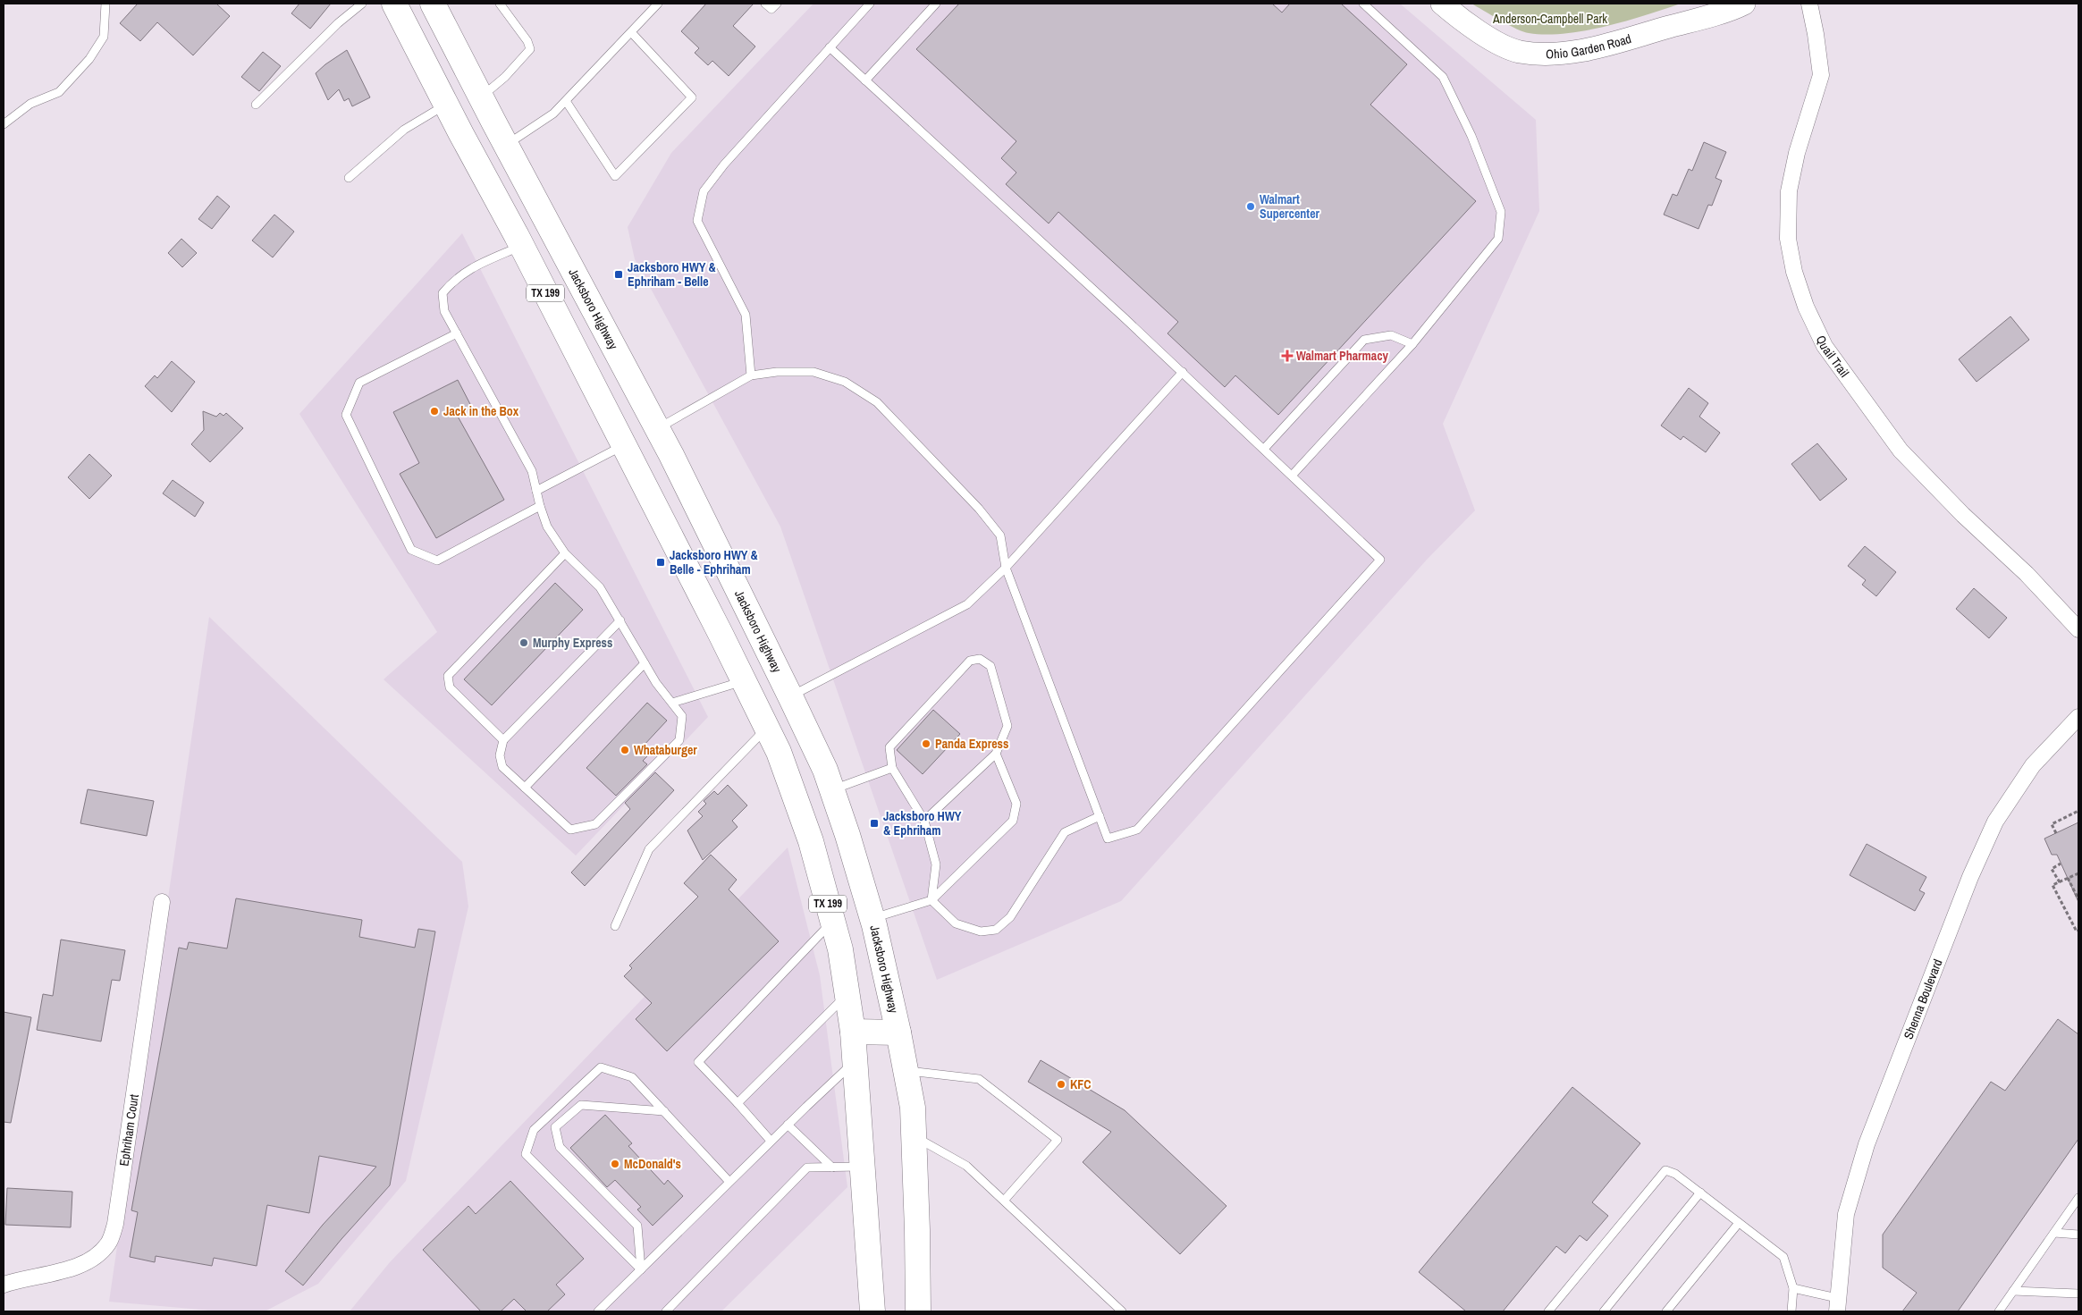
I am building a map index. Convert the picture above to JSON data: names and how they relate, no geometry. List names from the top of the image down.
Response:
{
  "streets": {
    "main road": ["TX 199", "Jacksboro Highway"],
    "street": [
      "Ohio Garden Road",
      "Quail Trail",
      "Shenna Boulevard",
      "Ephriham Court"
    ]
  },
  "parks": ["Anderson-Campbell Park"],
  "places": {
    "other": [
      "Walmart Supercenter",
      "Jack in the Box",
      "Murphy Express",
      "Panda Express",
      "Whataburger",
      "KFC",
      "McDonald's"
    ],
    "transit": ["Jacksboro HWY & Ephriham - Belle", "Jacksboro HWY & Belle - Ephriham", "Jacksboro HWY & Ephriham"],
    "health": ["Walmart Pharmacy"]
  }
}
